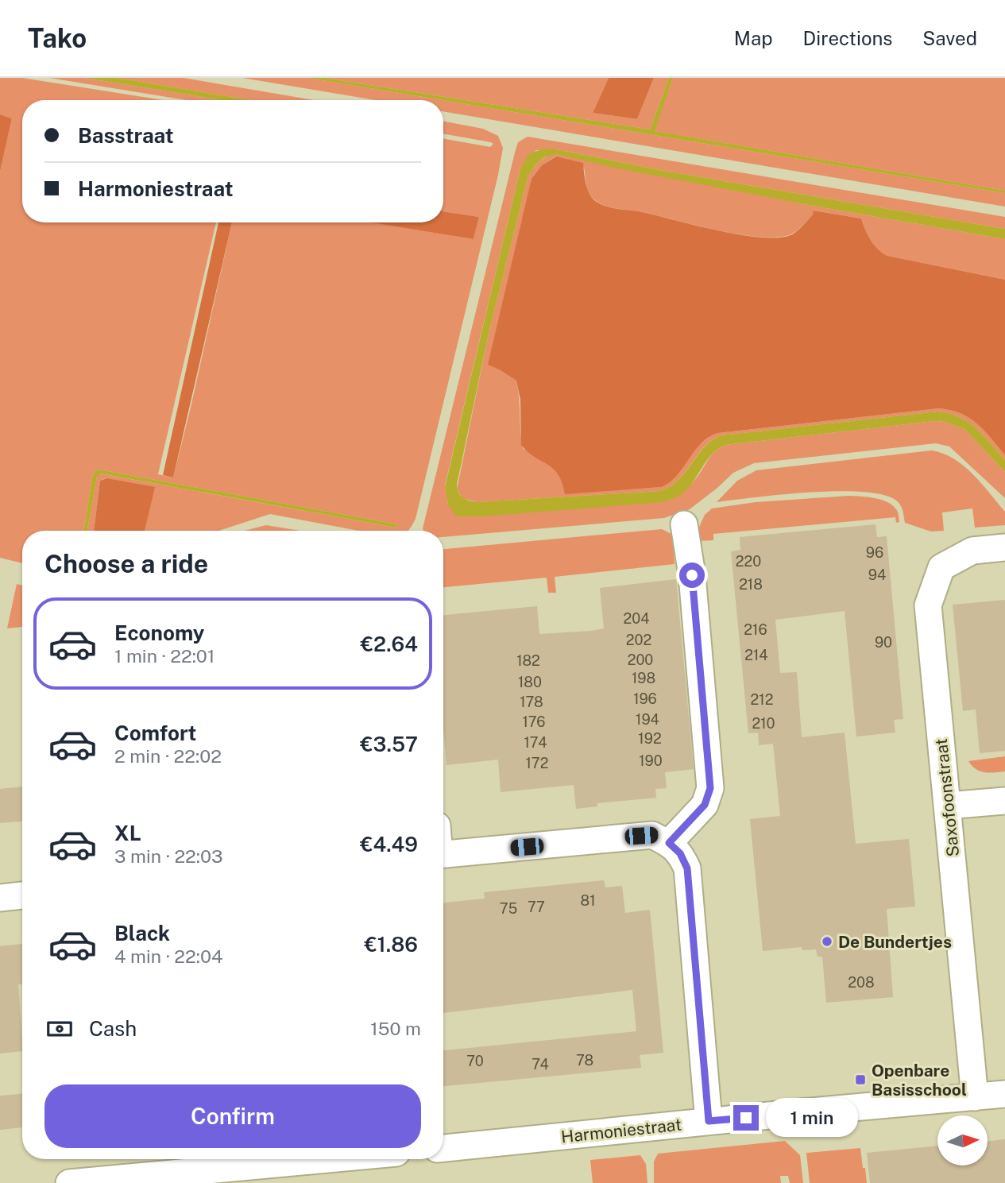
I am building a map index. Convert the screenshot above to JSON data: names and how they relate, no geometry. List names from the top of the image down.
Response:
{
  "streets": {
    "street": ["Saxofoonstraat", "Harmoniestraat"]
  },
  "crossings": [
    ["Saxofoonstraat", "Harmoniestraat"]
  ],
  "places": {
    "other": ["De Bundertjes"],
    "transit": ["Openbare Basisschool"]
  },
  "house_numbers": [
    "96",
    "220",
    "94",
    "218",
    "204",
    "216",
    "202",
    "90",
    "214",
    "200",
    "182",
    "198",
    "180",
    "196",
    "212",
    "178",
    "194",
    "176",
    "210",
    "192",
    "174",
    "190",
    "172",
    "81",
    "77",
    "75",
    "208",
    "78",
    "70",
    "74"
  ],
  "north": "right",
  "page": {
    "header": "Tako",
    "nav": ["Map", "Directions", "Saved"],
    "banner": ["Basstraat", "Harmoniestraat"],
    "heading": "Choose a ride",
    "list": [
      {
        "name": "Economy",
        "note": "1 min · 22:01",
        "value": "€2.64"
      },
      {
        "name": "Comfort",
        "note": "2 min · 22:02",
        "value": "€3.57"
      },
      {
        "name": "XL",
        "note": "3 min · 22:03",
        "value": "€4.49"
      },
      {
        "name": "Black",
        "note": "4 min · 22:04",
        "value": "€1.86"
      }
    ],
    "pay": ["Cash", "150 m"],
    "buttons": "Confirm",
    "bubble": "1 min"
  }
}
